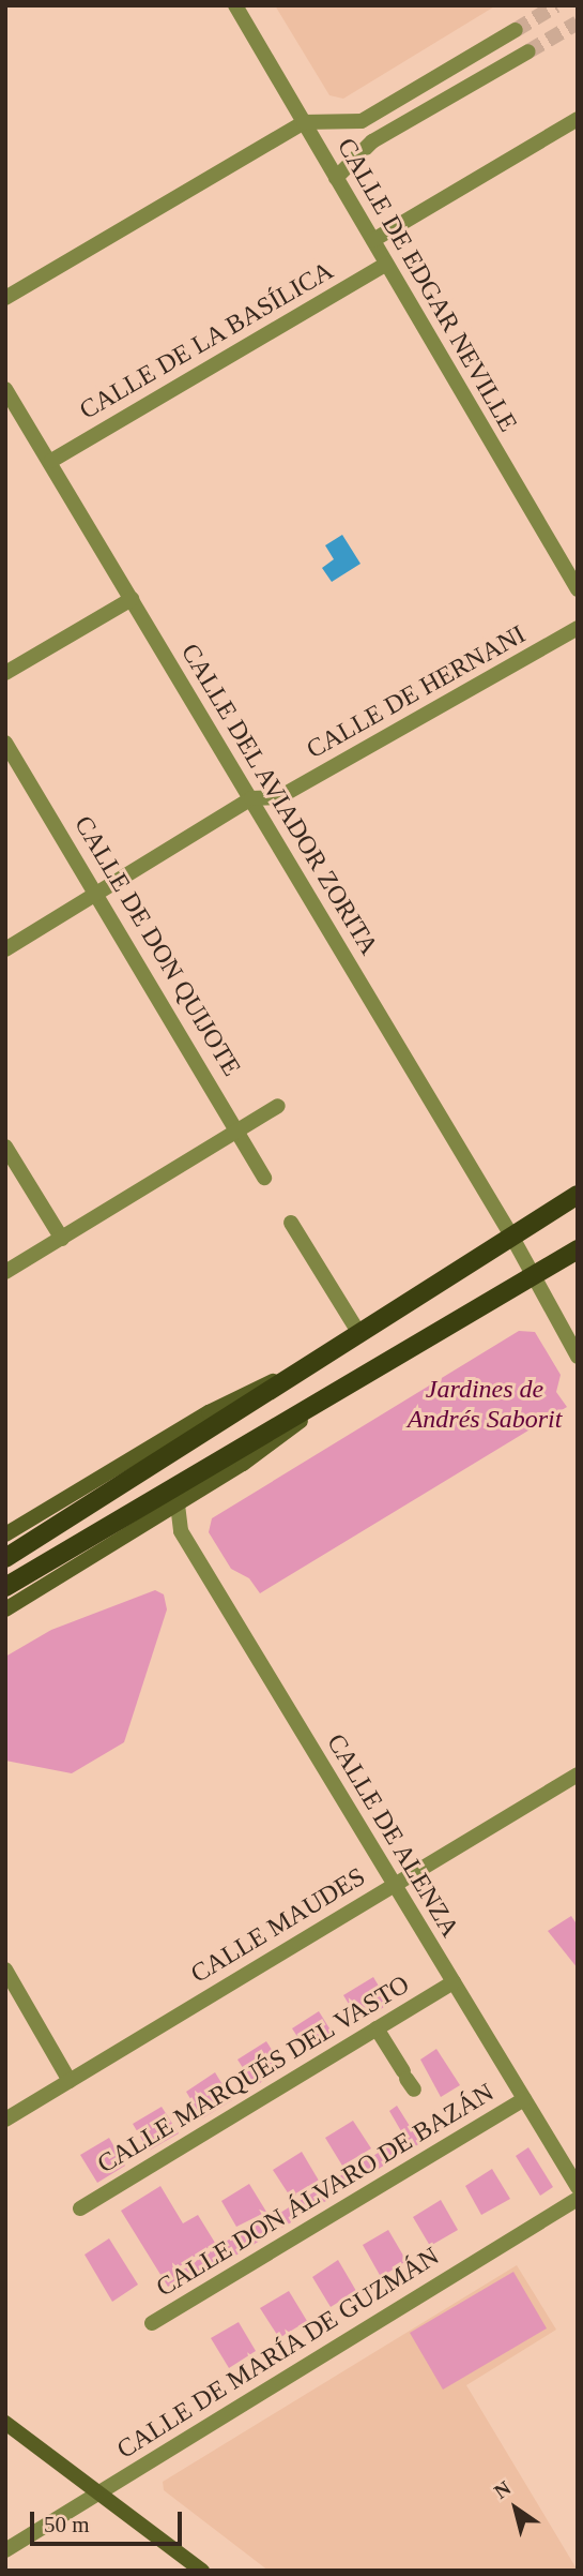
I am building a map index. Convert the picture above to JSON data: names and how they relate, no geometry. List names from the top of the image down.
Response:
{
  "streets": {
    "street": [
      "CALLE DE EDGAR NEVILLE",
      "CALLE DE LA BASÍLICA",
      "CALLE DE HERNANI",
      "CALLE DEL AVIADOR ZORITA",
      "CALLE DE DON QUIJOTE",
      "CALLE DE ALENZA",
      "CALLE MAUDES",
      "CALLE MARQUÉS DEL VASTO",
      "CALLE DON ÁLVARO DE BAZÁN",
      "CALLE DE MARÍA DE GUZMÁN"
    ]
  },
  "crossings": [
    ["CALLE DE EDGAR NEVILLE", "CALLE DE LA BASÍLICA"],
    ["CALLE DE LA BASÍLICA", "CALLE DEL AVIADOR ZORITA"],
    ["CALLE DE HERNANI", "CALLE DEL AVIADOR ZORITA"],
    ["CALLE DE HERNANI", "CALLE DE DON QUIJOTE"],
    ["CALLE DE ALENZA", "CALLE MAUDES"],
    ["CALLE DE ALENZA", "CALLE MARQUÉS DEL VASTO"],
    ["CALLE DE ALENZA", "CALLE DON ÁLVARO DE BAZÁN"]
  ],
  "parks": ["Jardines de Andrés Saborit"],
  "scale_bar": "50 m",
  "north": "top left"
}
